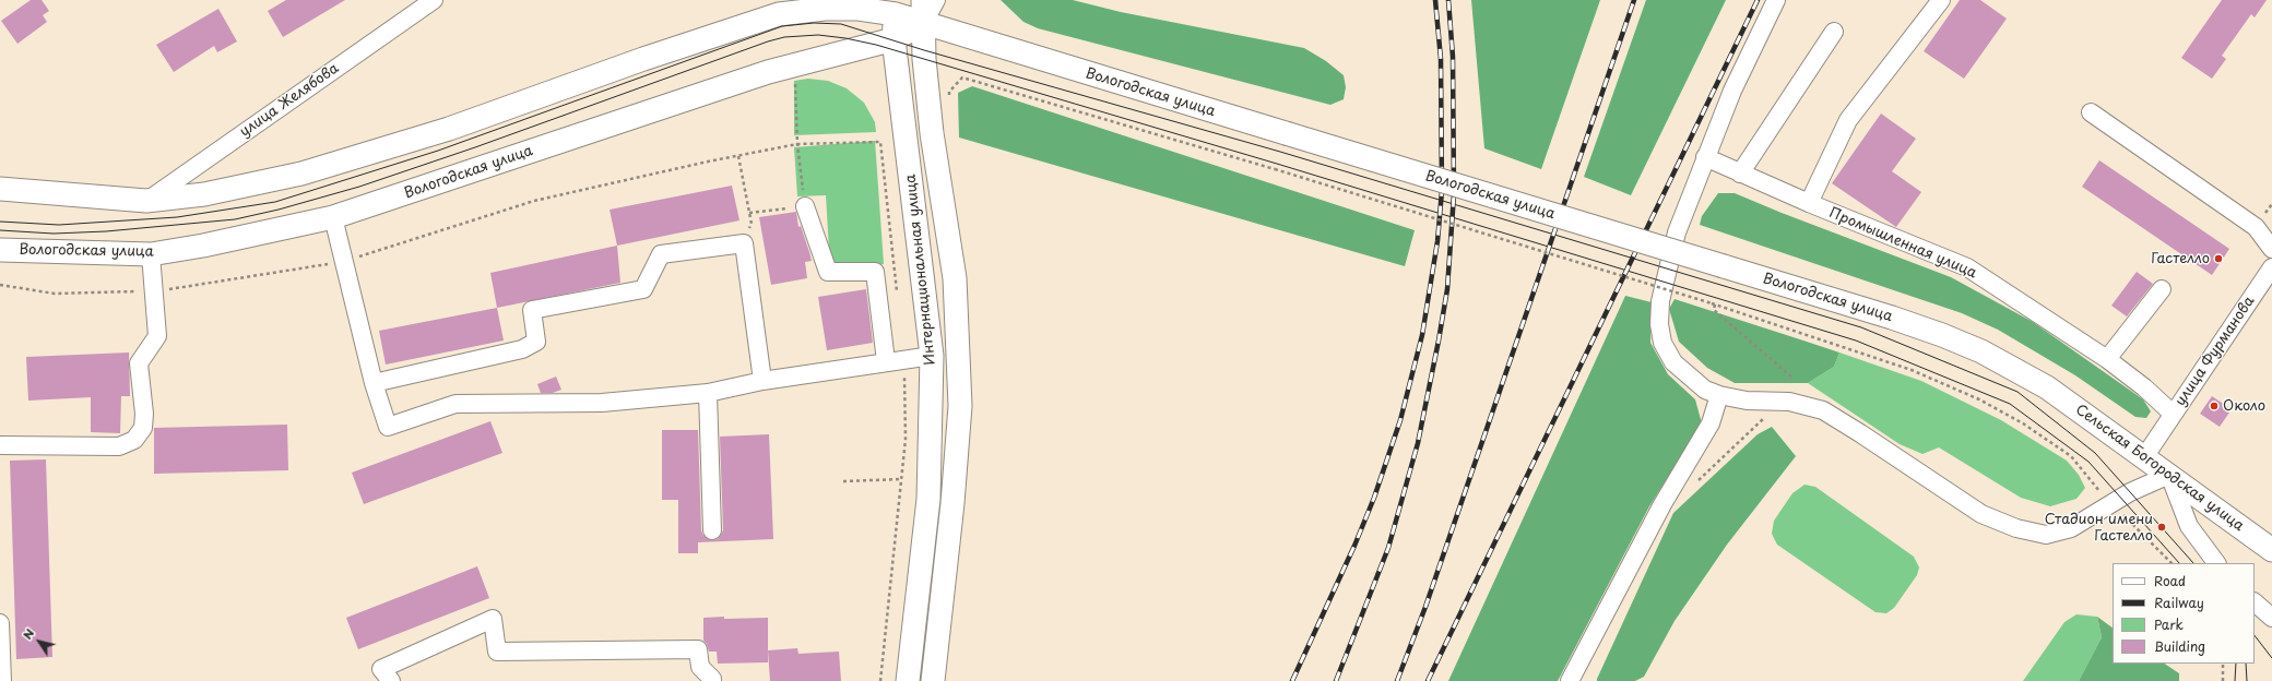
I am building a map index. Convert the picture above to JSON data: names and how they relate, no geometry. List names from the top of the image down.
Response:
{
  "streets": {
    "main road": ["Вологодская улица", "Интернациональная улица", "Сельская Богородская улица"],
    "street": ["улица Желябова", "Промышленная улица", "улица Фурманова"]
  },
  "crossings": [
    ["Вологодская улица", "улица Желябова"],
    ["Вологодская улица", "Интернациональная улица"],
    ["Вологодская улица", "Сельская Богородская улица"],
    ["Промышленная улица", "улица Фурманова"],
    ["улица Фурманова", "Сельская Богородская улица"]
  ],
  "places": ["Гастелло", "Около", "Стадион имени Гастелло"],
  "legend": [
    "Road",
    "Railway",
    "Park",
    "Building"
  ],
  "north": "top left"
}
